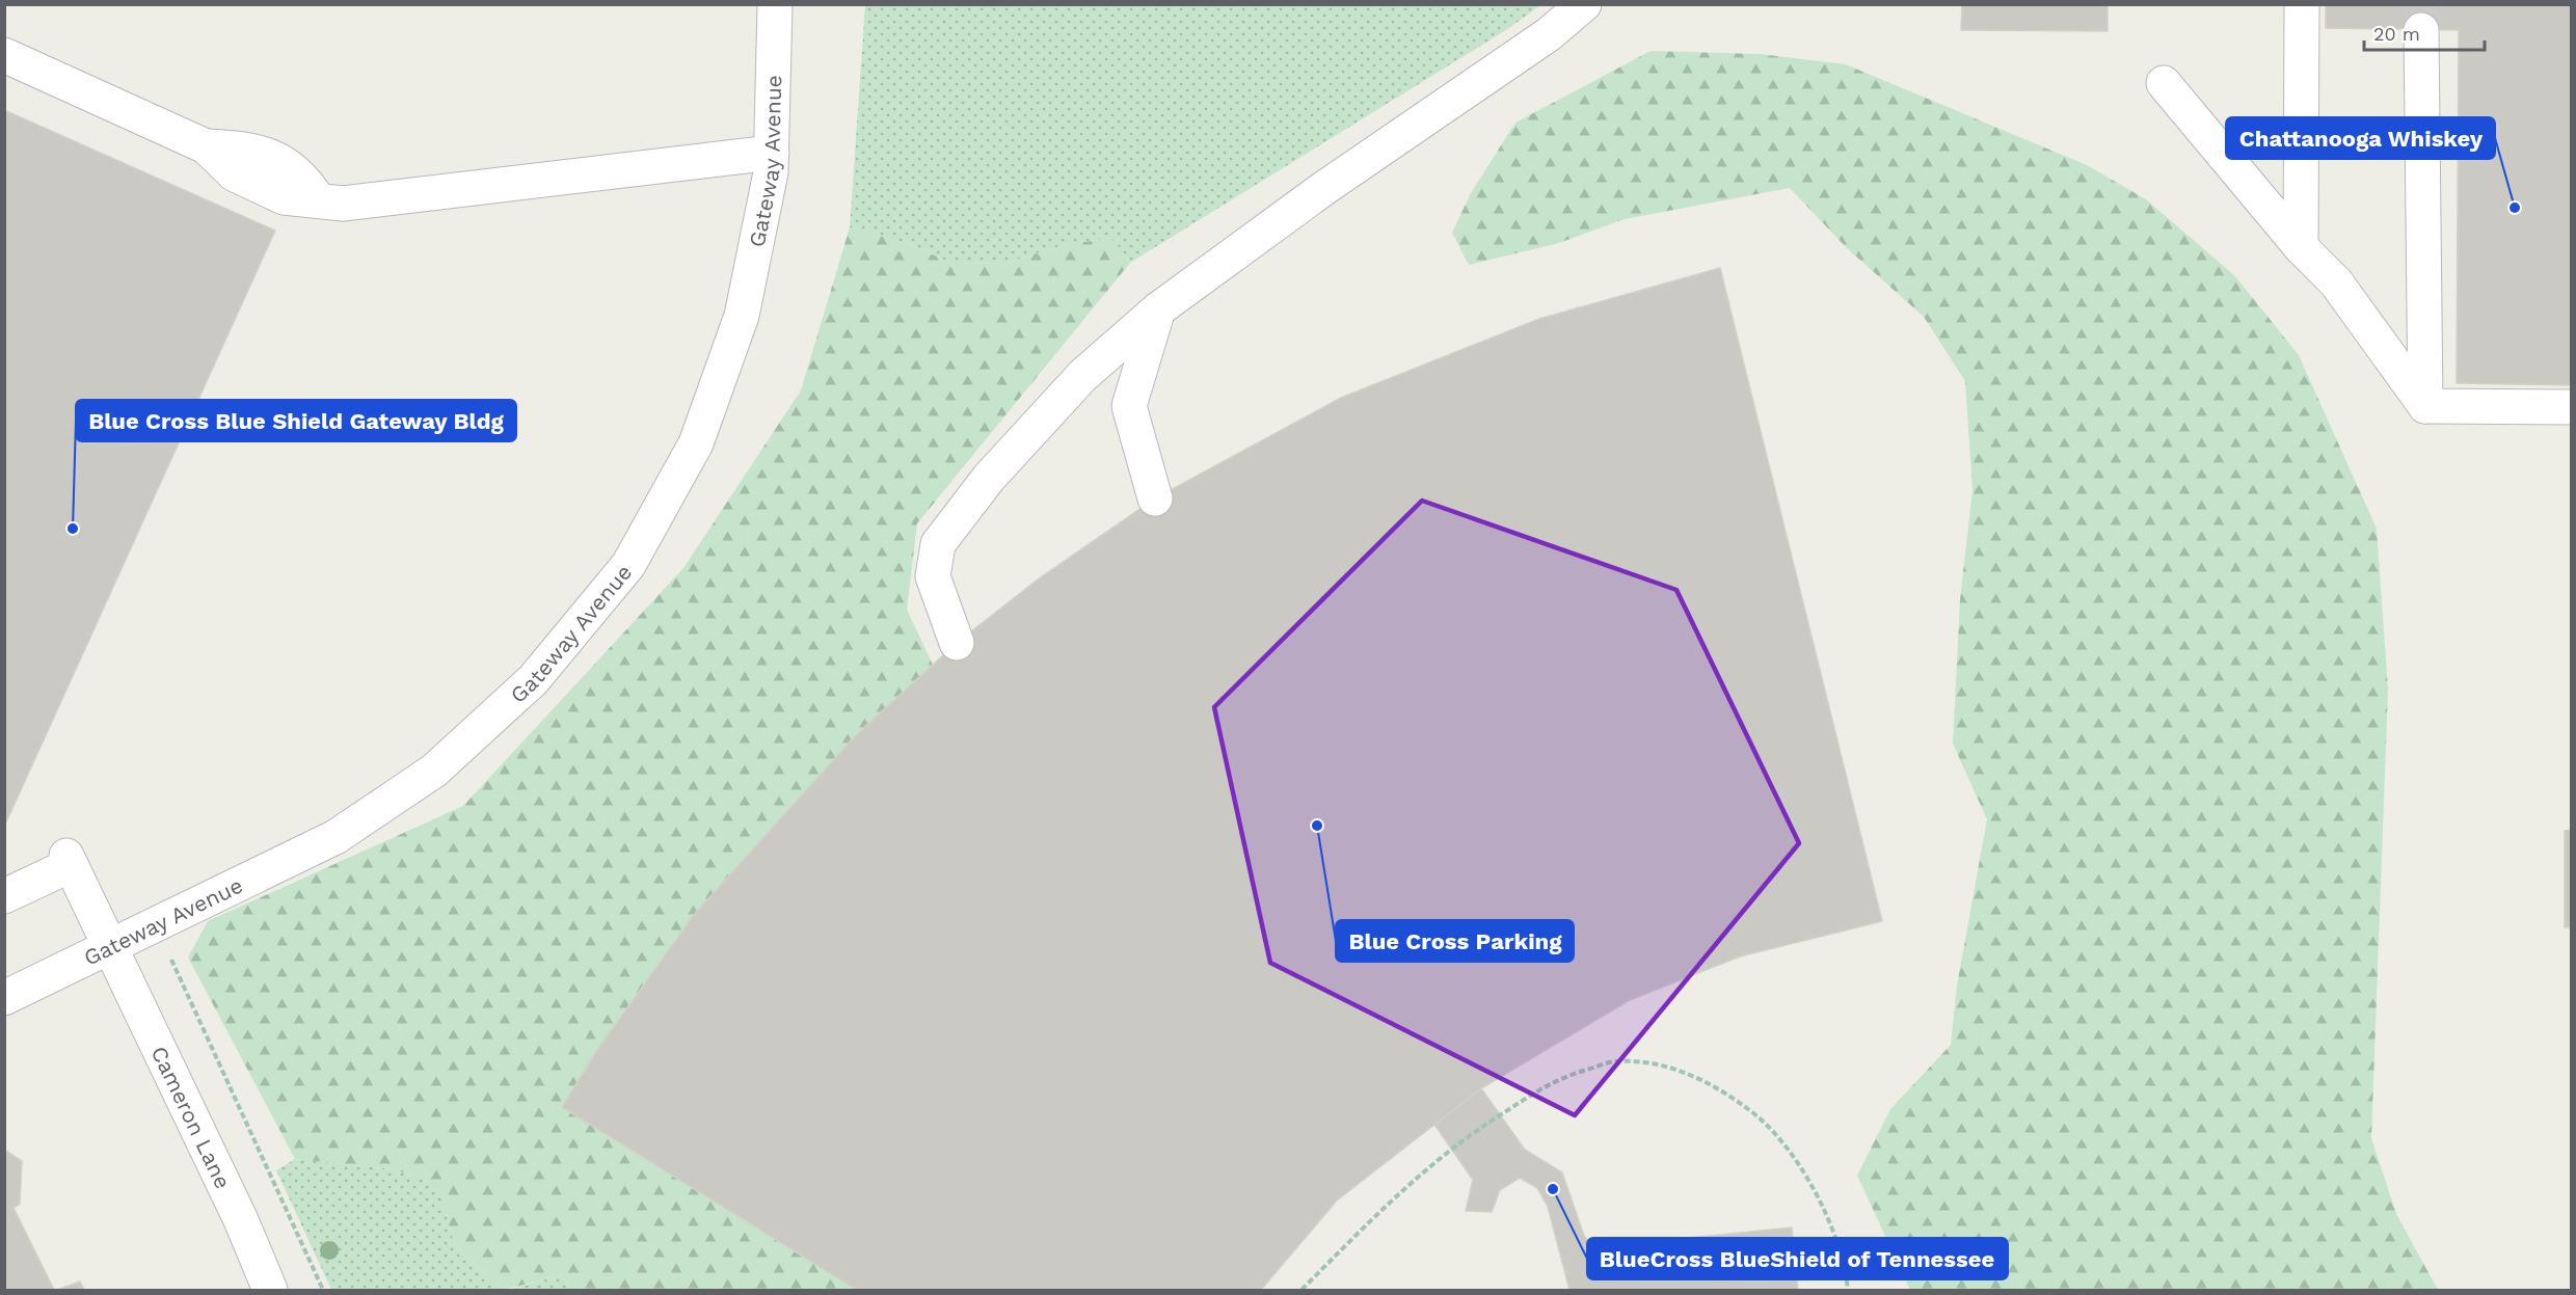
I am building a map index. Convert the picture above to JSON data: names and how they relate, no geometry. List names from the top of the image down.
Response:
{
  "streets": {
    "street": ["Gateway Avenue", "Cameron Lane"]
  },
  "crossings": [
    ["Gateway Avenue", "Cameron Lane"]
  ],
  "places": [
    "Chattanooga Whiskey",
    "Blue Cross Blue Shield Gateway Bldg",
    "Blue Cross Parking",
    "BlueCross BlueShield of Tennessee"
  ],
  "scale_bar": "20 m"
}
